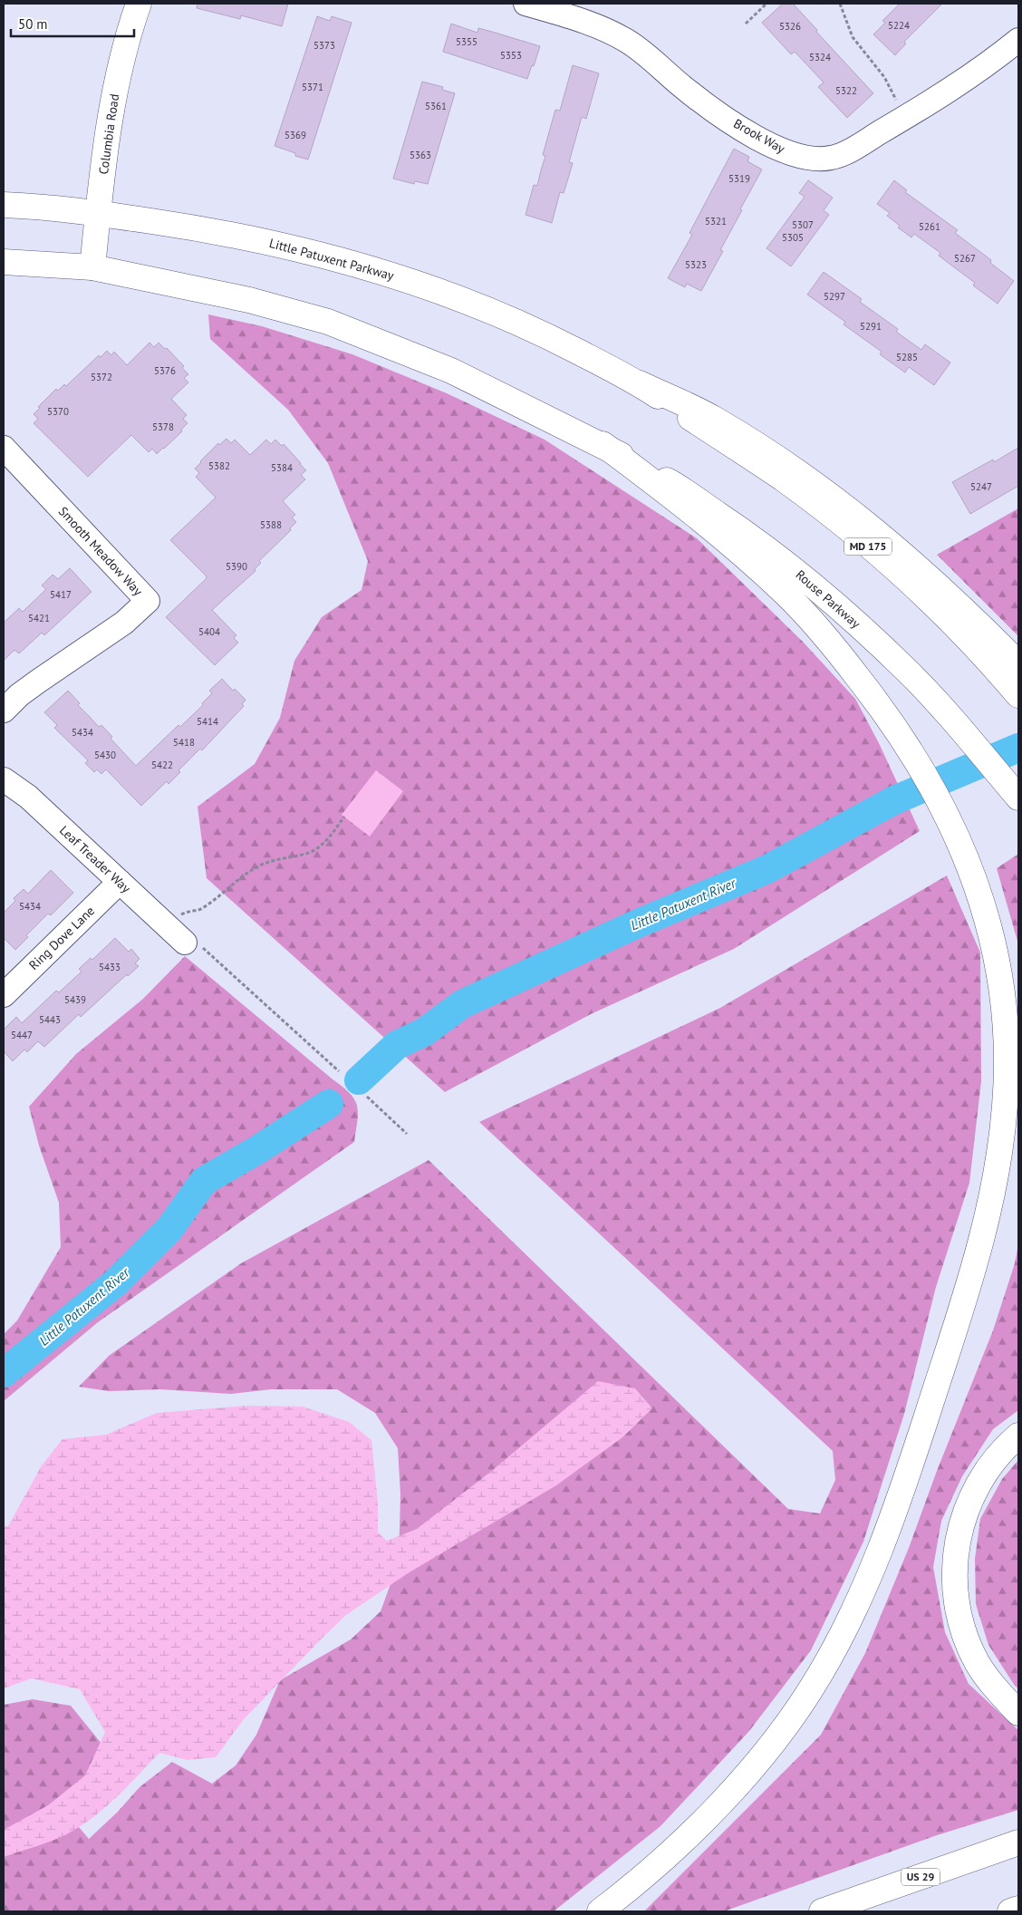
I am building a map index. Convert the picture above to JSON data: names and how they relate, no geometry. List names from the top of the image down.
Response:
{
  "streets": {
    "main road": [
      "Columbia Road",
      "Little Patuxent Parkway",
      "MD 175",
      "Rouse Parkway",
      "US 29"
    ],
    "street": [
      "Brook Way",
      "Smooth Meadow Way",
      "Leaf Treader Way",
      "Ring Dove Lane"
    ]
  },
  "crossings": [
    ["Columbia Road", "Little Patuxent Parkway"],
    ["Little Patuxent Parkway", "MD 175"],
    ["Leaf Treader Way", "Ring Dove Lane"]
  ],
  "water": ["Little Patuxent River"],
  "house_numbers": [
    "5224",
    "5326",
    "5355",
    "5373",
    "5353",
    "5324",
    "5371",
    "5322",
    "5361",
    "5369",
    "5363",
    "5319",
    "5321",
    "5307",
    "5261",
    "5305",
    "5267",
    "5323",
    "5297",
    "5291",
    "5285",
    "5376",
    "5372",
    "5370",
    "5378",
    "5382",
    "5384",
    "5247",
    "5388",
    "5390",
    "5417",
    "5421",
    "5404",
    "5414",
    "5434",
    "5418",
    "5430",
    "5422",
    "5434",
    "5433",
    "5439",
    "5443",
    "5447"
  ],
  "scale_bar": "50 m"
}
